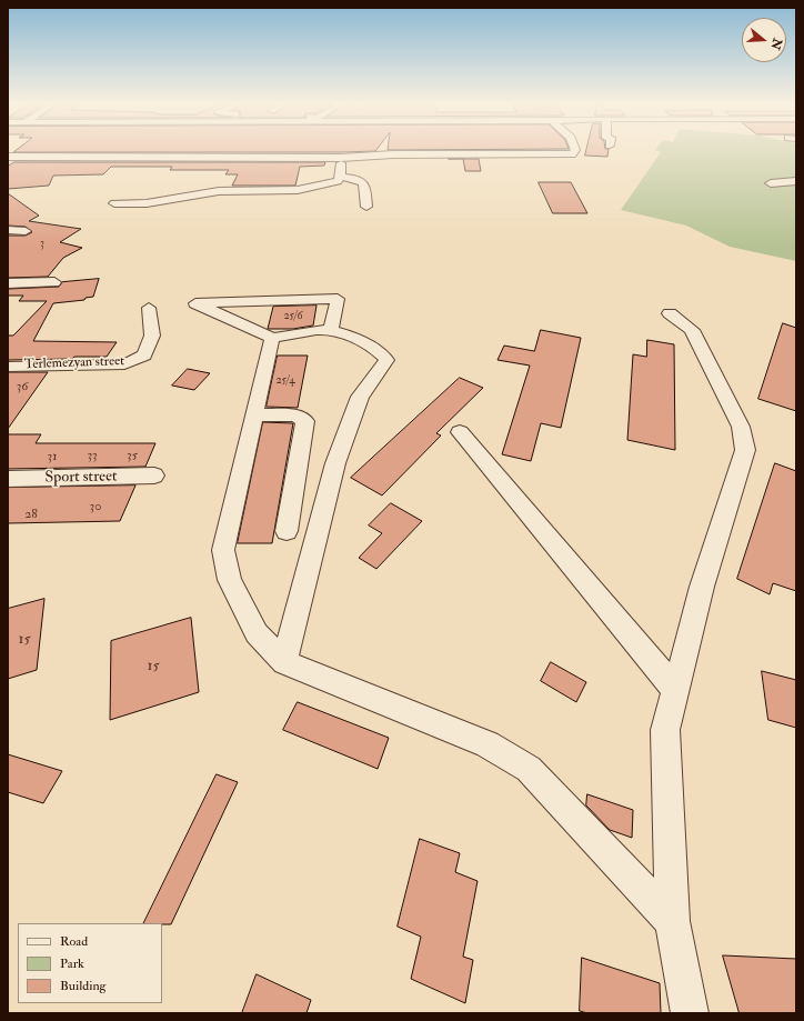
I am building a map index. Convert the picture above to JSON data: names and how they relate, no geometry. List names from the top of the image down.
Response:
{
  "streets": {
    "street": ["Terlemezyan street", "Sport street"]
  },
  "house_numbers": [
    "3",
    "25/6",
    "25/4",
    "36",
    "33",
    "35",
    "31",
    "30",
    "28",
    "15",
    "15"
  ],
  "legend": ["Road", "Park", "Building"],
  "north": "right"
}
